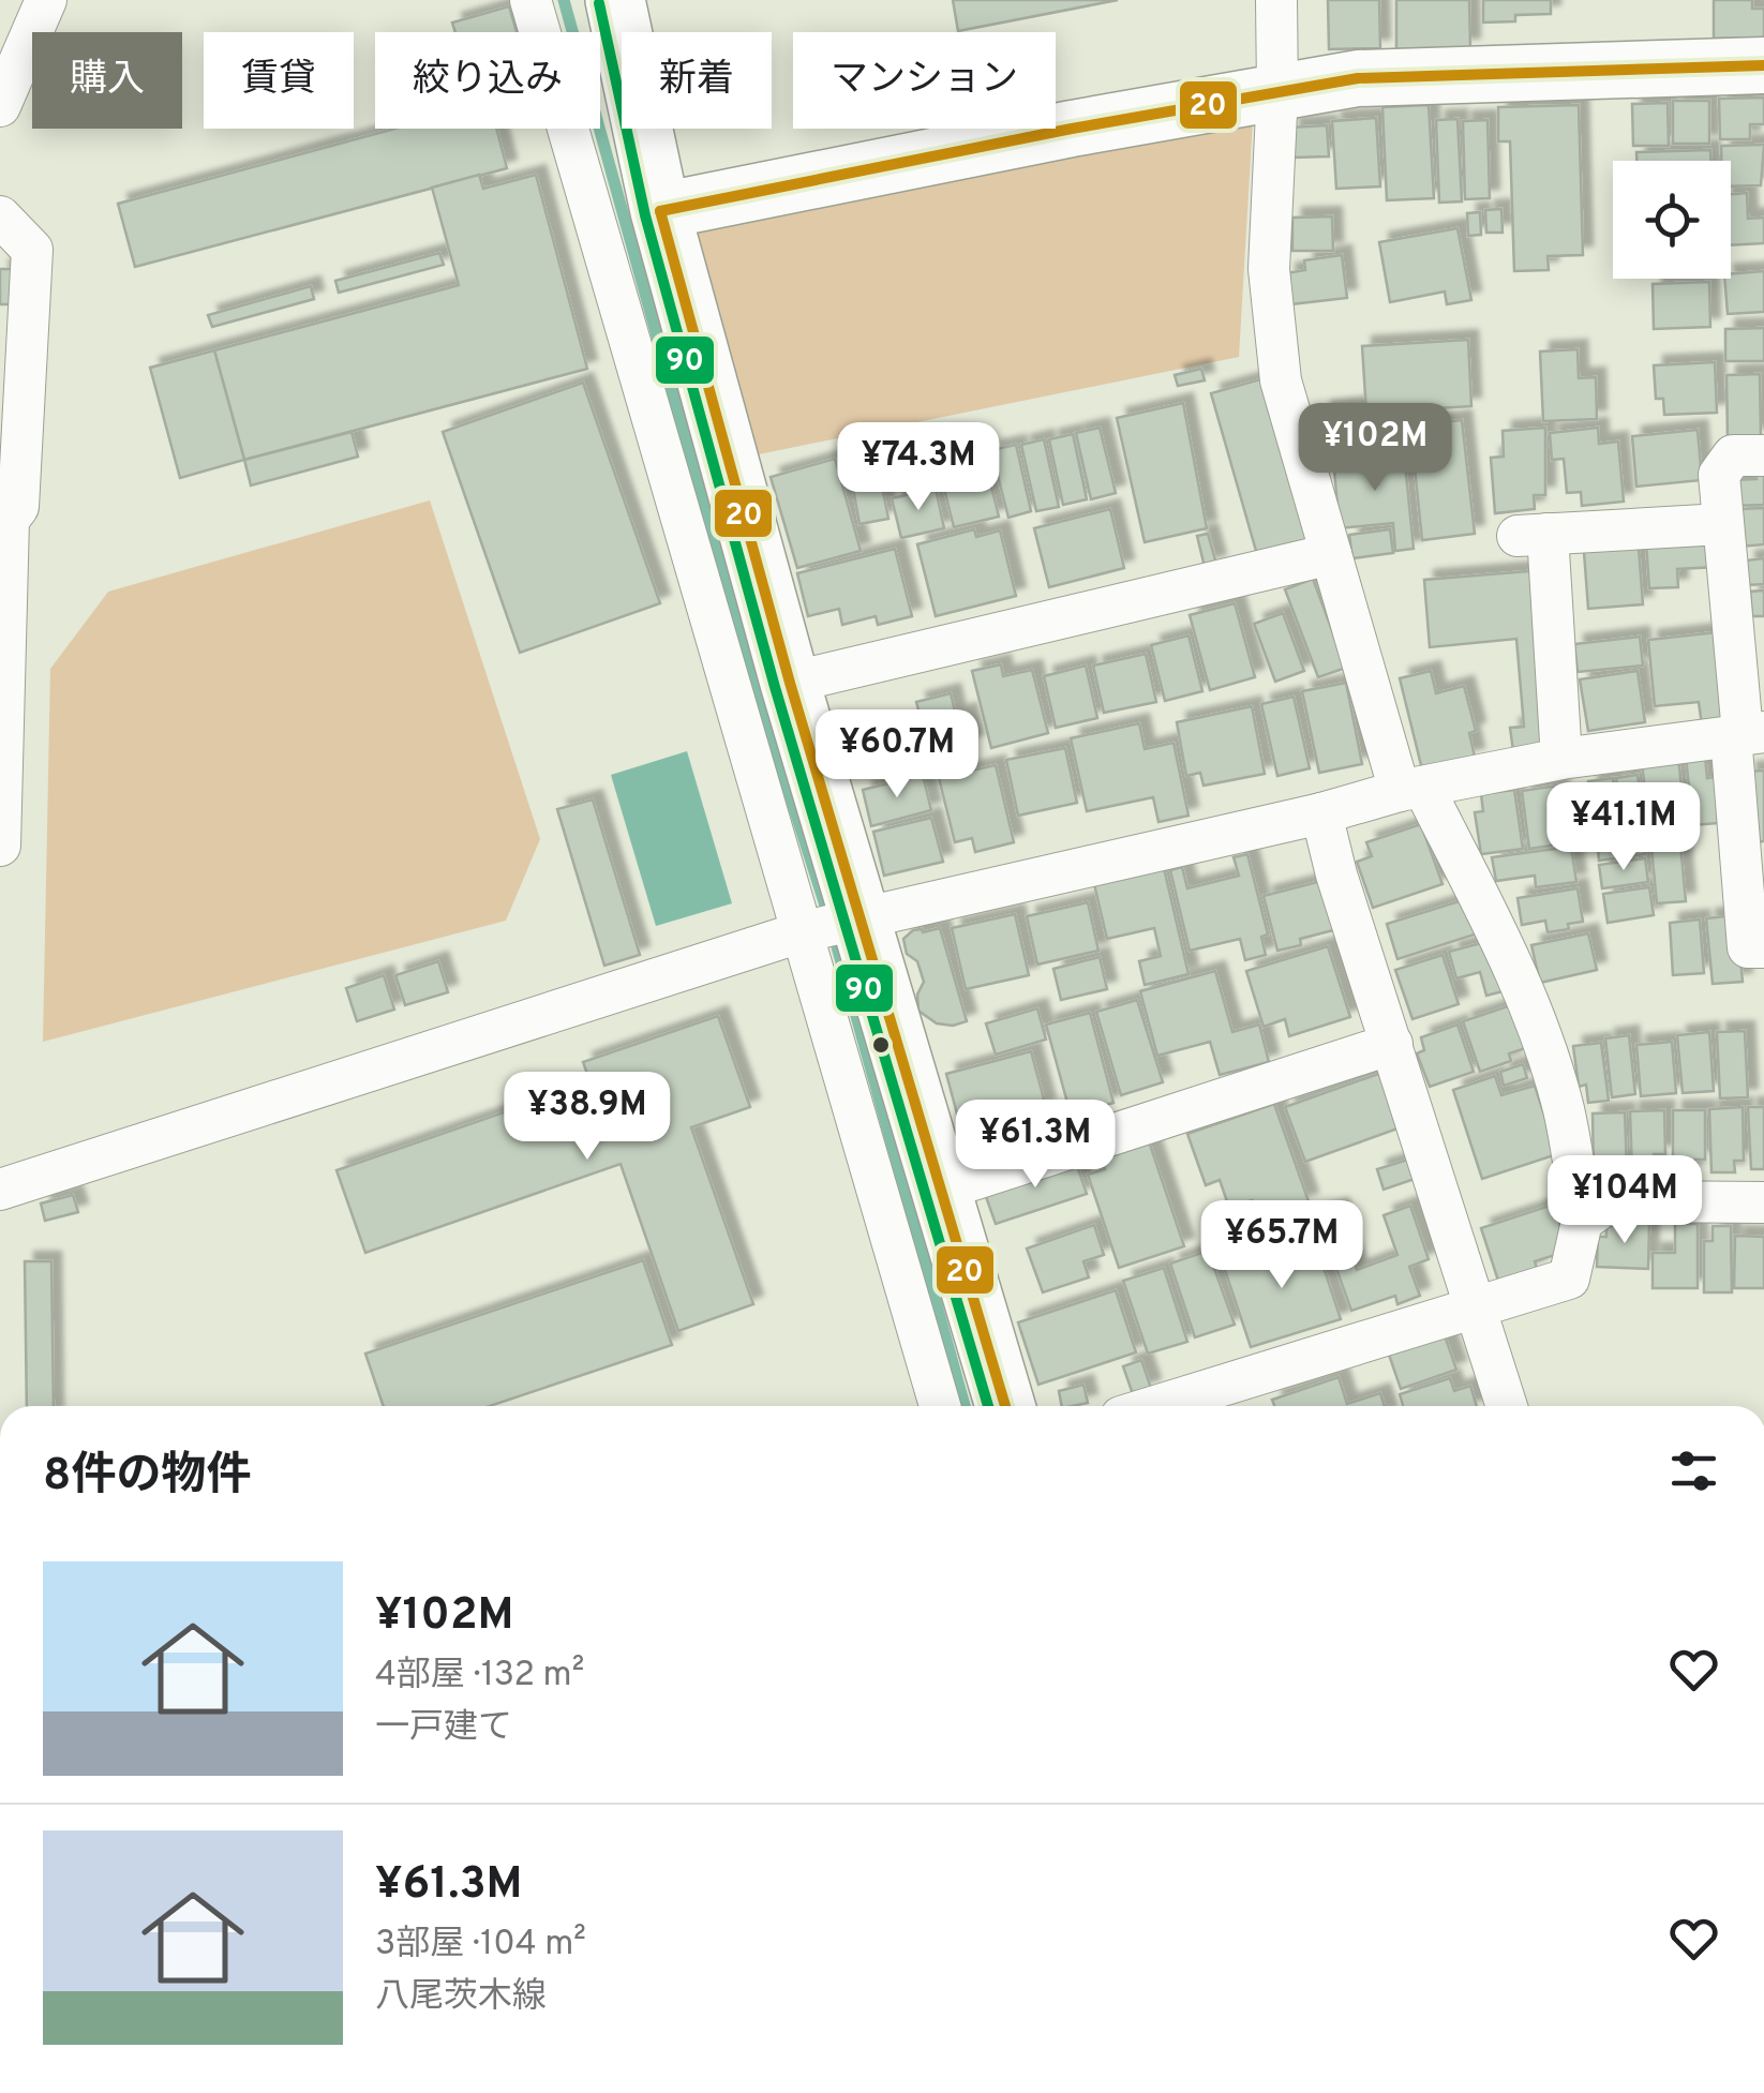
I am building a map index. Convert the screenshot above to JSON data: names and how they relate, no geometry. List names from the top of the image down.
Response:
{
  "lines": ["transit line 90", "transit line 20"],
  "page": {
    "chip": [
      "購入",
      "賃貸",
      "絞り込み",
      "新着",
      "マンション"
    ],
    "price": [
      "¥102M",
      "¥74.3M",
      "¥60.7M",
      "¥41.1M",
      "¥38.9M",
      "¥61.3M",
      "¥104M",
      "¥65.7M"
    ],
    "heading": "8件の物件",
    "list": [
      {
        "name": "¥102M",
        "note": "4部屋 · 132 m² · 一戸建て"
      },
      {
        "name": "¥61.3M",
        "note": "3部屋 · 104 m² · 八尾茨木線"
      }
    ]
  }
}
